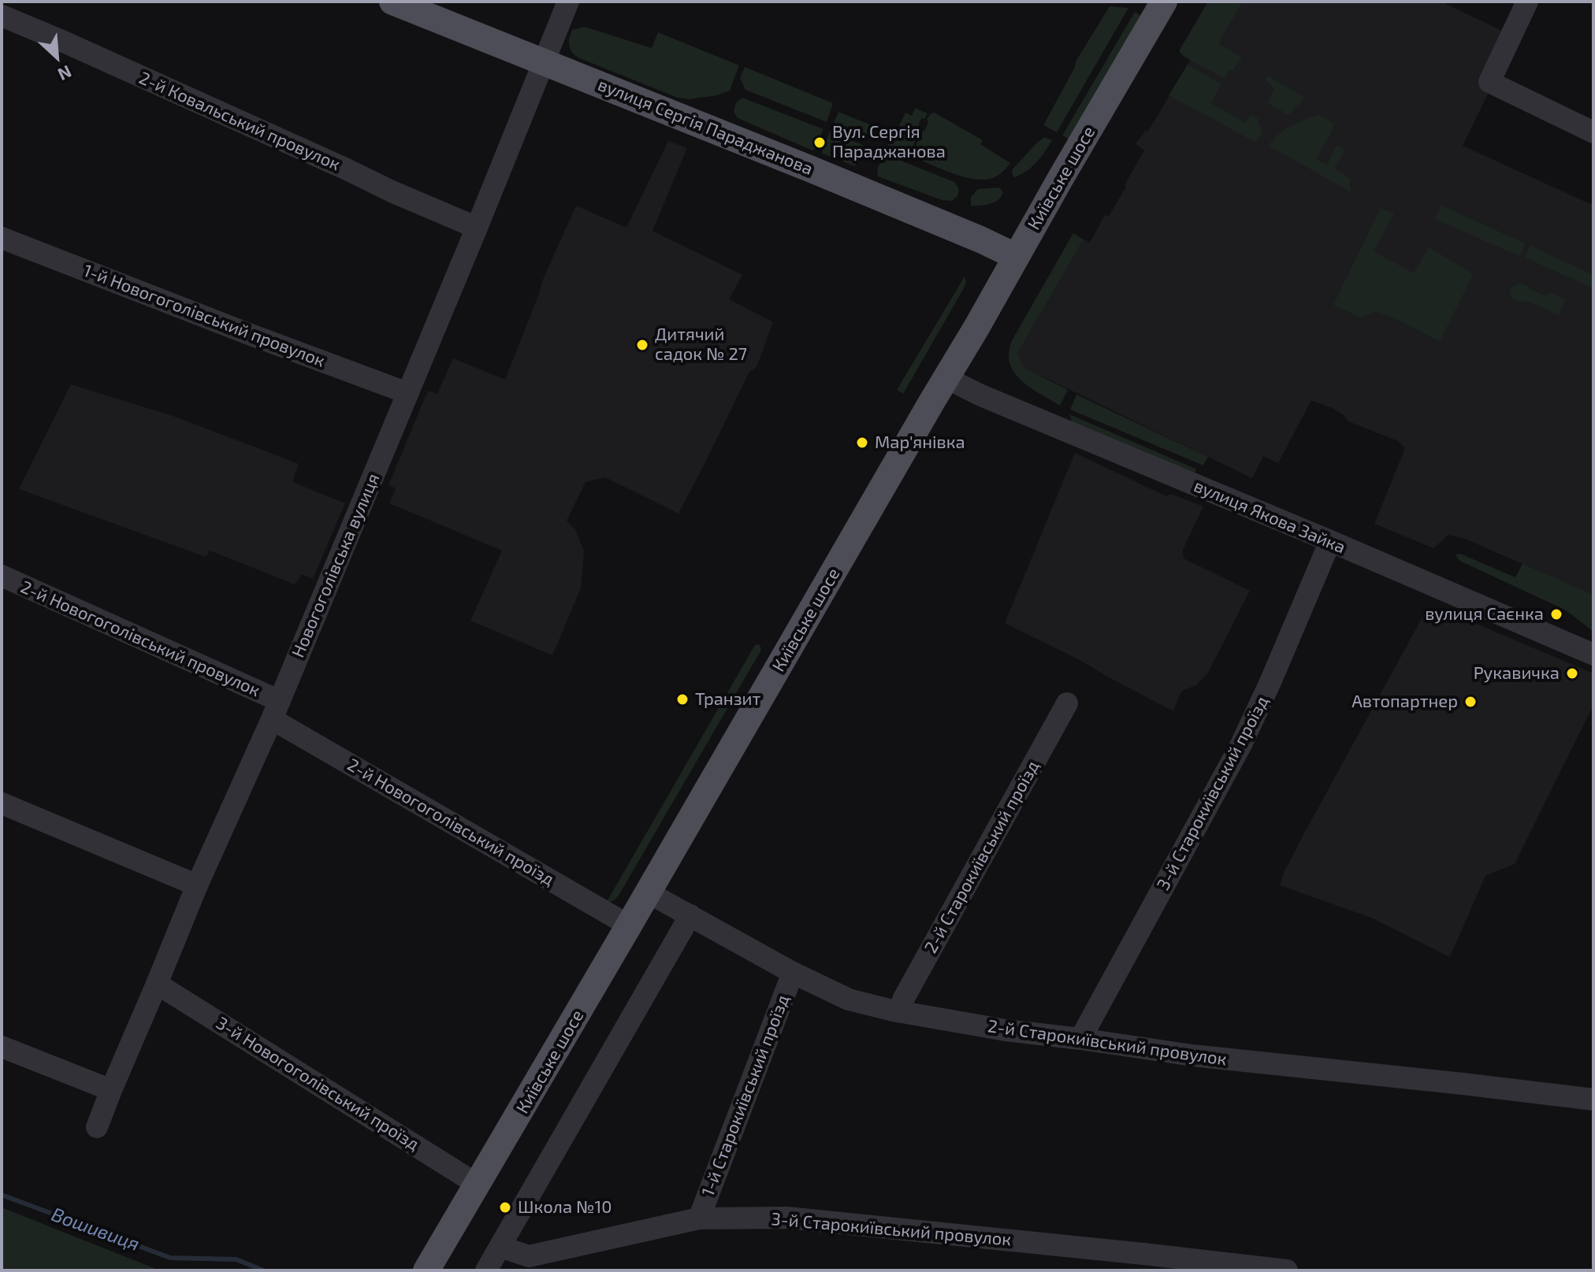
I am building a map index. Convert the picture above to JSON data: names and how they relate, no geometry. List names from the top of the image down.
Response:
{
  "streets": {
    "main road": ["вулиця Сергія Параджанова", "Київське шосе"],
    "street": [
      "2-й Ковальський провулок",
      "1-й Новогоголівський провулок",
      "вулиця Якова Зайка",
      "Новогоголівська вулиця",
      "2-й Новогоголівський провулок",
      "3-й Старокиївський проїзд",
      "2-й Новогоголівський проїзд",
      "2-й Старокиївський проїзд",
      "2-й Старокиївський провулок",
      "3-й Новогоголівський проїзд",
      "1-й Старокиївський проїзд",
      "3-й Старокиївський провулок"
    ]
  },
  "crossings": [
    ["2-й Ковальський провулок", "Новогоголівська вулиця"],
    ["вулиця Сергія Параджанова", "Київське шосе"],
    ["вулиця Сергія Параджанова", "Новогоголівська вулиця"],
    ["Київське шосе", "вулиця Якова Зайка"],
    ["Київське шосе", "2-й Новогоголівський проїзд"],
    ["Київське шосе", "2-й Старокиївський провулок"],
    ["Київське шосе", "3-й Новогоголівський проїзд"],
    ["1-й Новогоголівський провулок", "Новогоголівська вулиця"],
    ["вулиця Якова Зайка", "3-й Старокиївський проїзд"],
    ["Новогоголівська вулиця", "2-й Новогоголівський провулок"],
    ["Новогоголівська вулиця", "2-й Новогоголівський проїзд"],
    ["Новогоголівська вулиця", "3-й Новогоголівський проїзд"],
    ["2-й Новогоголівський провулок", "2-й Новогоголівський проїзд"],
    ["3-й Старокиївський проїзд", "2-й Старокиївський провулок"],
    ["2-й Старокиївський проїзд", "2-й Старокиївський провулок"],
    ["2-й Старокиївський провулок", "1-й Старокиївський проїзд"],
    ["1-й Старокиївський проїзд", "3-й Старокиївський провулок"]
  ],
  "water": ["Вошивиця"],
  "places": [
    "Вул. Сергія Параджанова",
    "Дитячий садок № 27",
    "Мар'янівка",
    "вулиця Саєнка",
    "Рукавичка",
    "Транзит",
    "Автопартнер",
    "Школа №10"
  ],
  "north": "bottom right"
}
